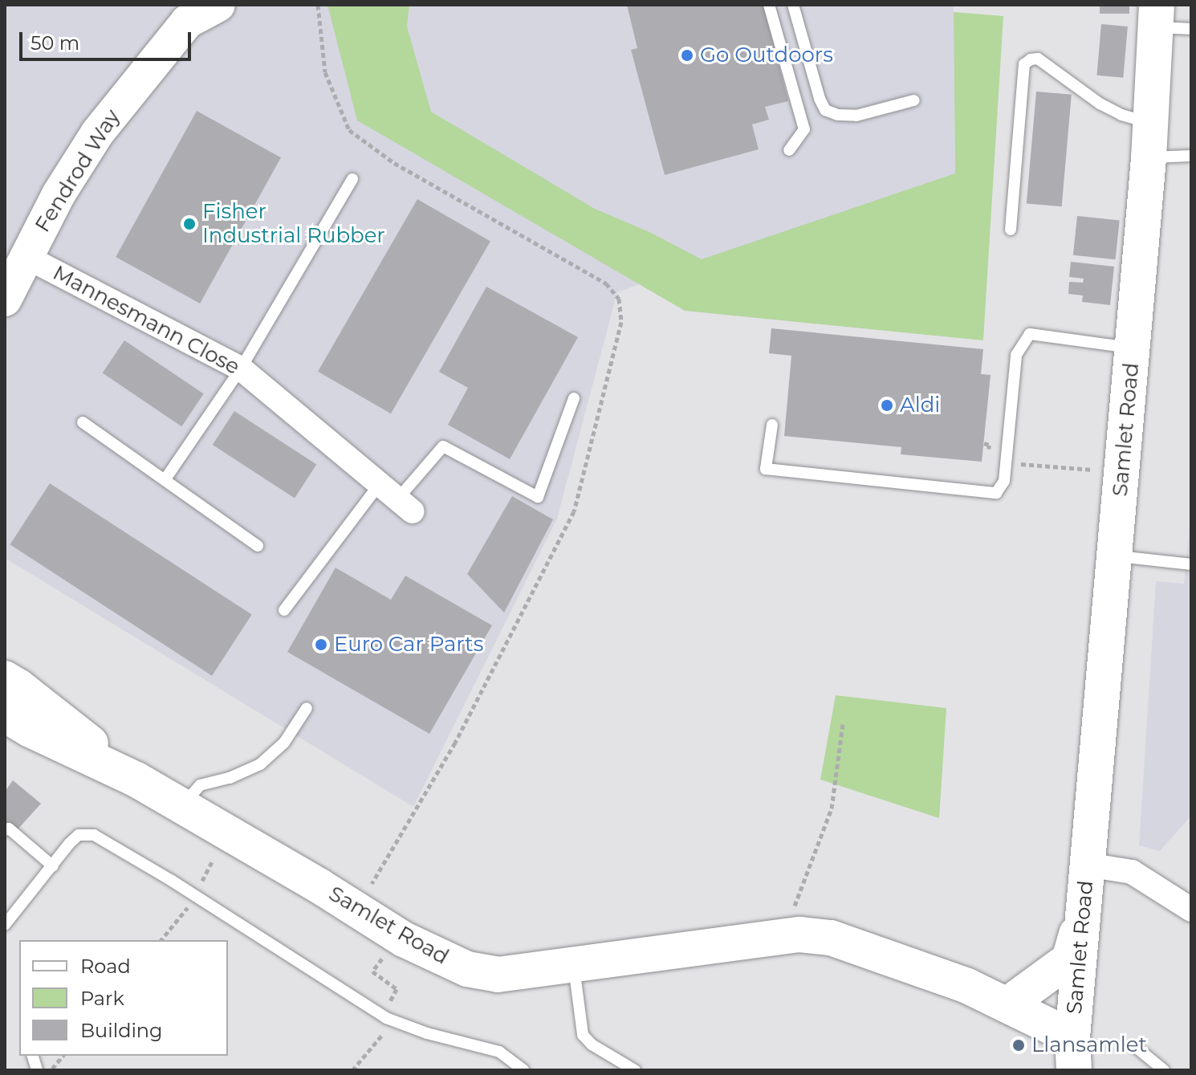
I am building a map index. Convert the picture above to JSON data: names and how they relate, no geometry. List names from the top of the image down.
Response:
{
  "streets": {
    "main road": ["Samlet Road"],
    "street": ["Fendrod Way", "Mannesmann Close"]
  },
  "crossings": [
    ["Fendrod Way", "Mannesmann Close"]
  ],
  "places": [
    "Go Outdoors",
    "Fisher Industrial Rubber",
    "Aldi",
    "Euro Car Parts",
    "Llansamlet"
  ],
  "legend": ["Road", "Park", "Building"],
  "scale_bar": "50 m"
}
